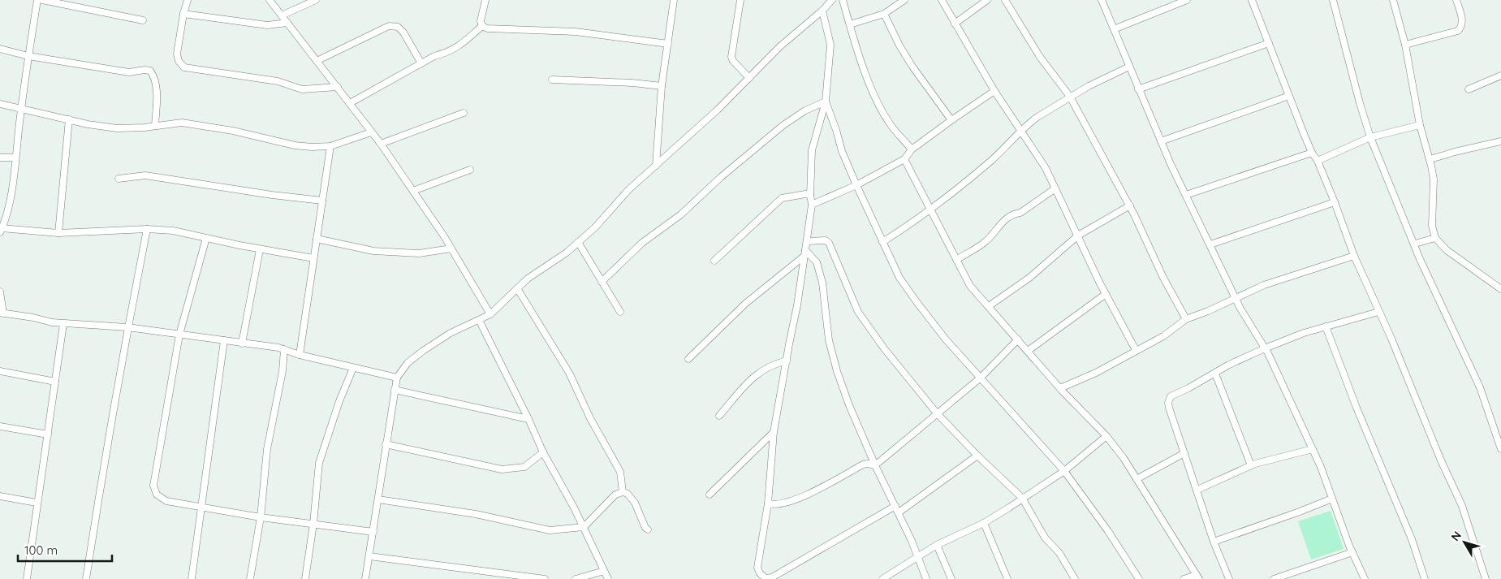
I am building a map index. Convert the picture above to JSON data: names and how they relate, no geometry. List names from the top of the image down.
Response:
{
  "scale_bar": "100 m",
  "north": "top left"
}
